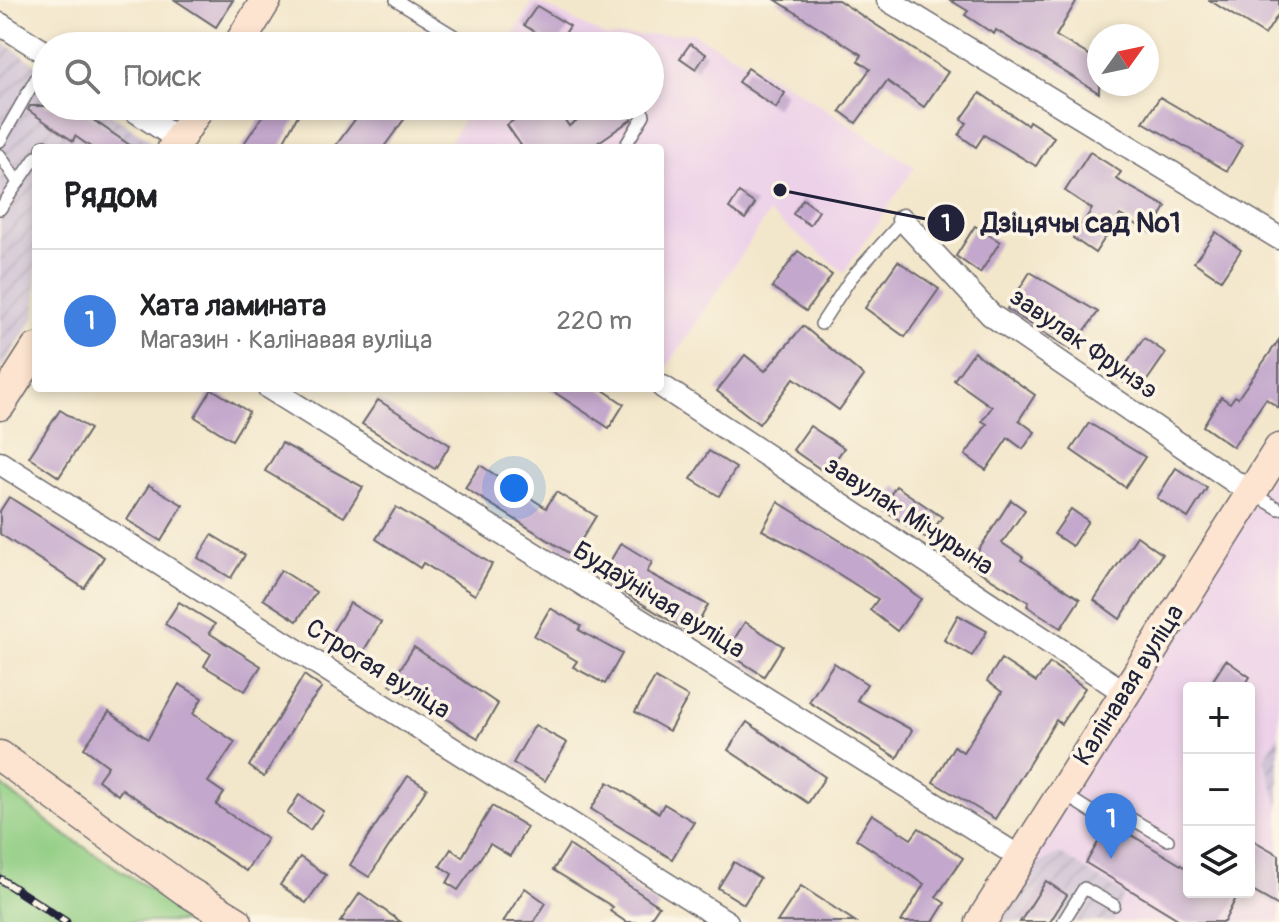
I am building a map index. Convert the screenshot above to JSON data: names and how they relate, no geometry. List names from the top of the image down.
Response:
{
  "streets": {
    "street": [
      "завулак Фрунзэ",
      "завулак Мічурына",
      "Будаўнічая вуліца",
      "Строгая вуліца",
      "Калінавая вуліца"
    ]
  },
  "crossings": [
    ["завулак Фрунзэ", "Калінавая вуліца"],
    ["завулак Мічурына", "Калінавая вуліца"],
    ["Будаўнічая вуліца", "Калінавая вуліца"]
  ],
  "places": ["Дзіцячы сад №1"],
  "north": "top right",
  "page": {
    "search": "Поиск",
    "heading": "Рядом",
    "list": [
      {
        "mark": "1",
        "name": "Хата ламината",
        "note": "Магазин · Калінавая вуліца",
        "value": "220 m"
      }
    ],
    "map_buttons": ["+", "−"],
    "pins": "1"
  }
}
